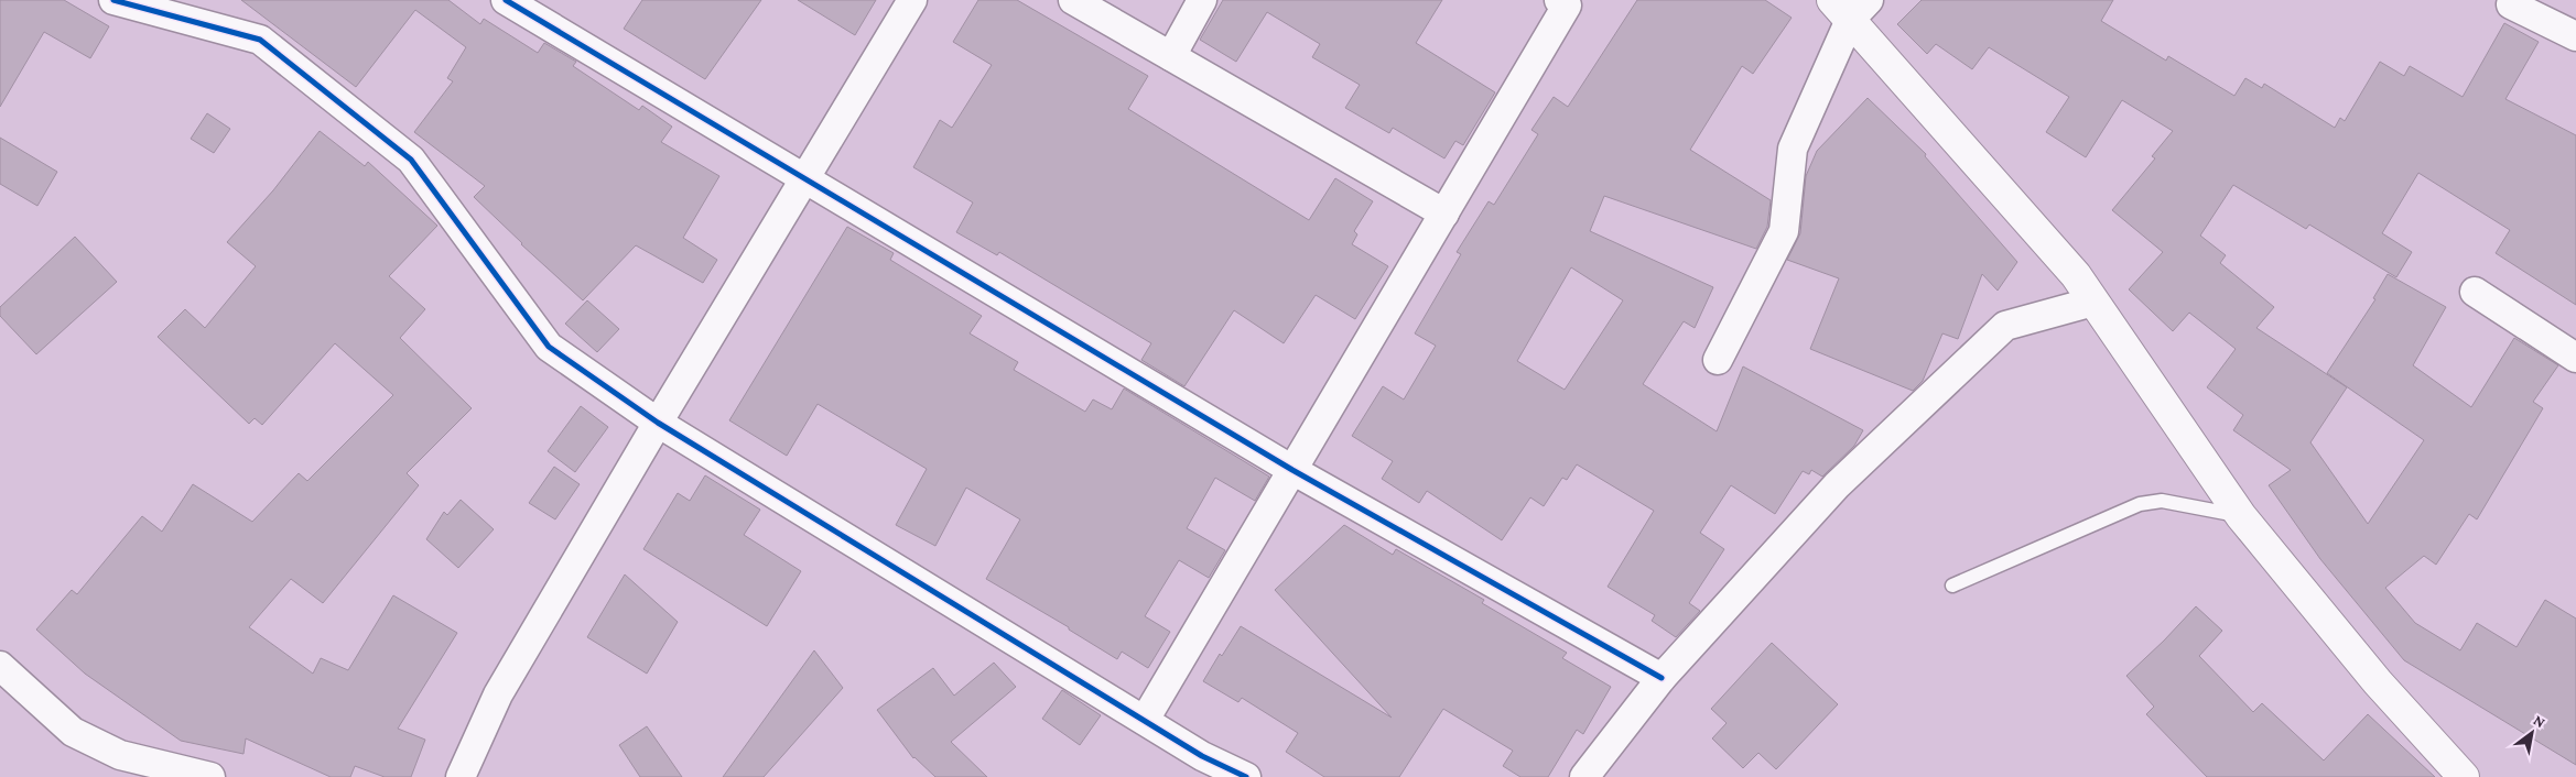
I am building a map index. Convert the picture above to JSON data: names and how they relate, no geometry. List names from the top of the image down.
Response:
{
  "north": "top right"
}
